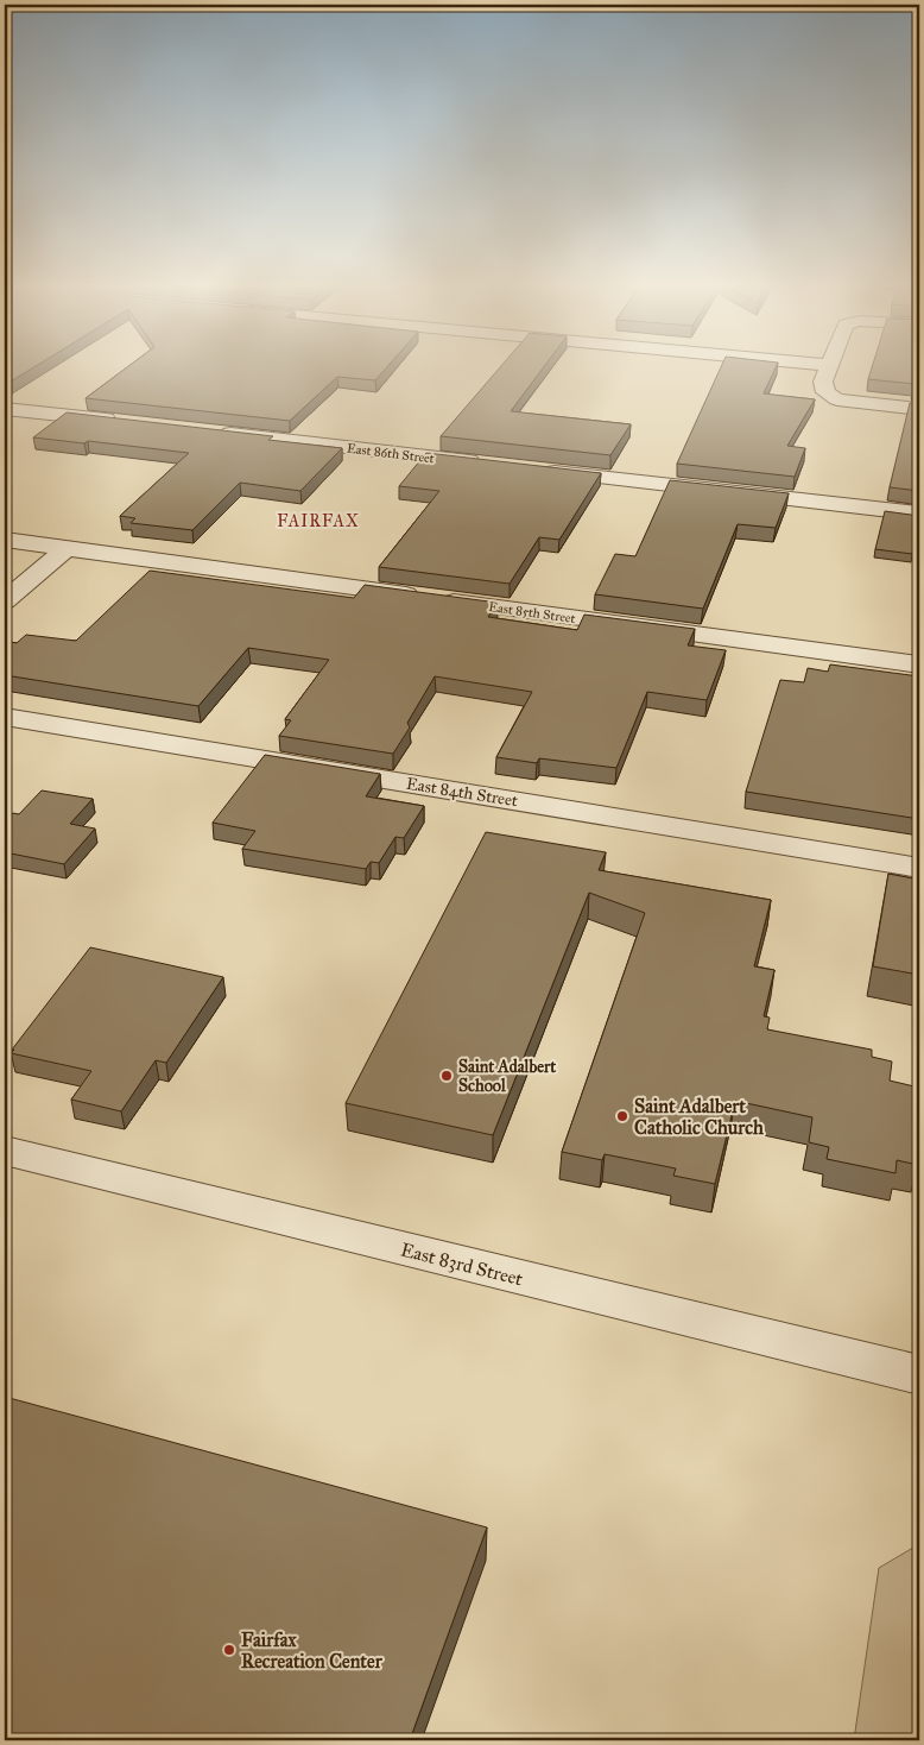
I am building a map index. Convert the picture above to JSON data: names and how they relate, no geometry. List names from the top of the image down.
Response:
{
  "streets": {
    "street": [
      "East 86th Street",
      "East 85th Street",
      "East 84th Street",
      "East 83rd Street"
    ]
  },
  "districts": ["FAIRFAX"],
  "places": ["Saint Adalbert School", "Saint Adalbert Catholic Church", "Fairfax Recreation Center"]
}
